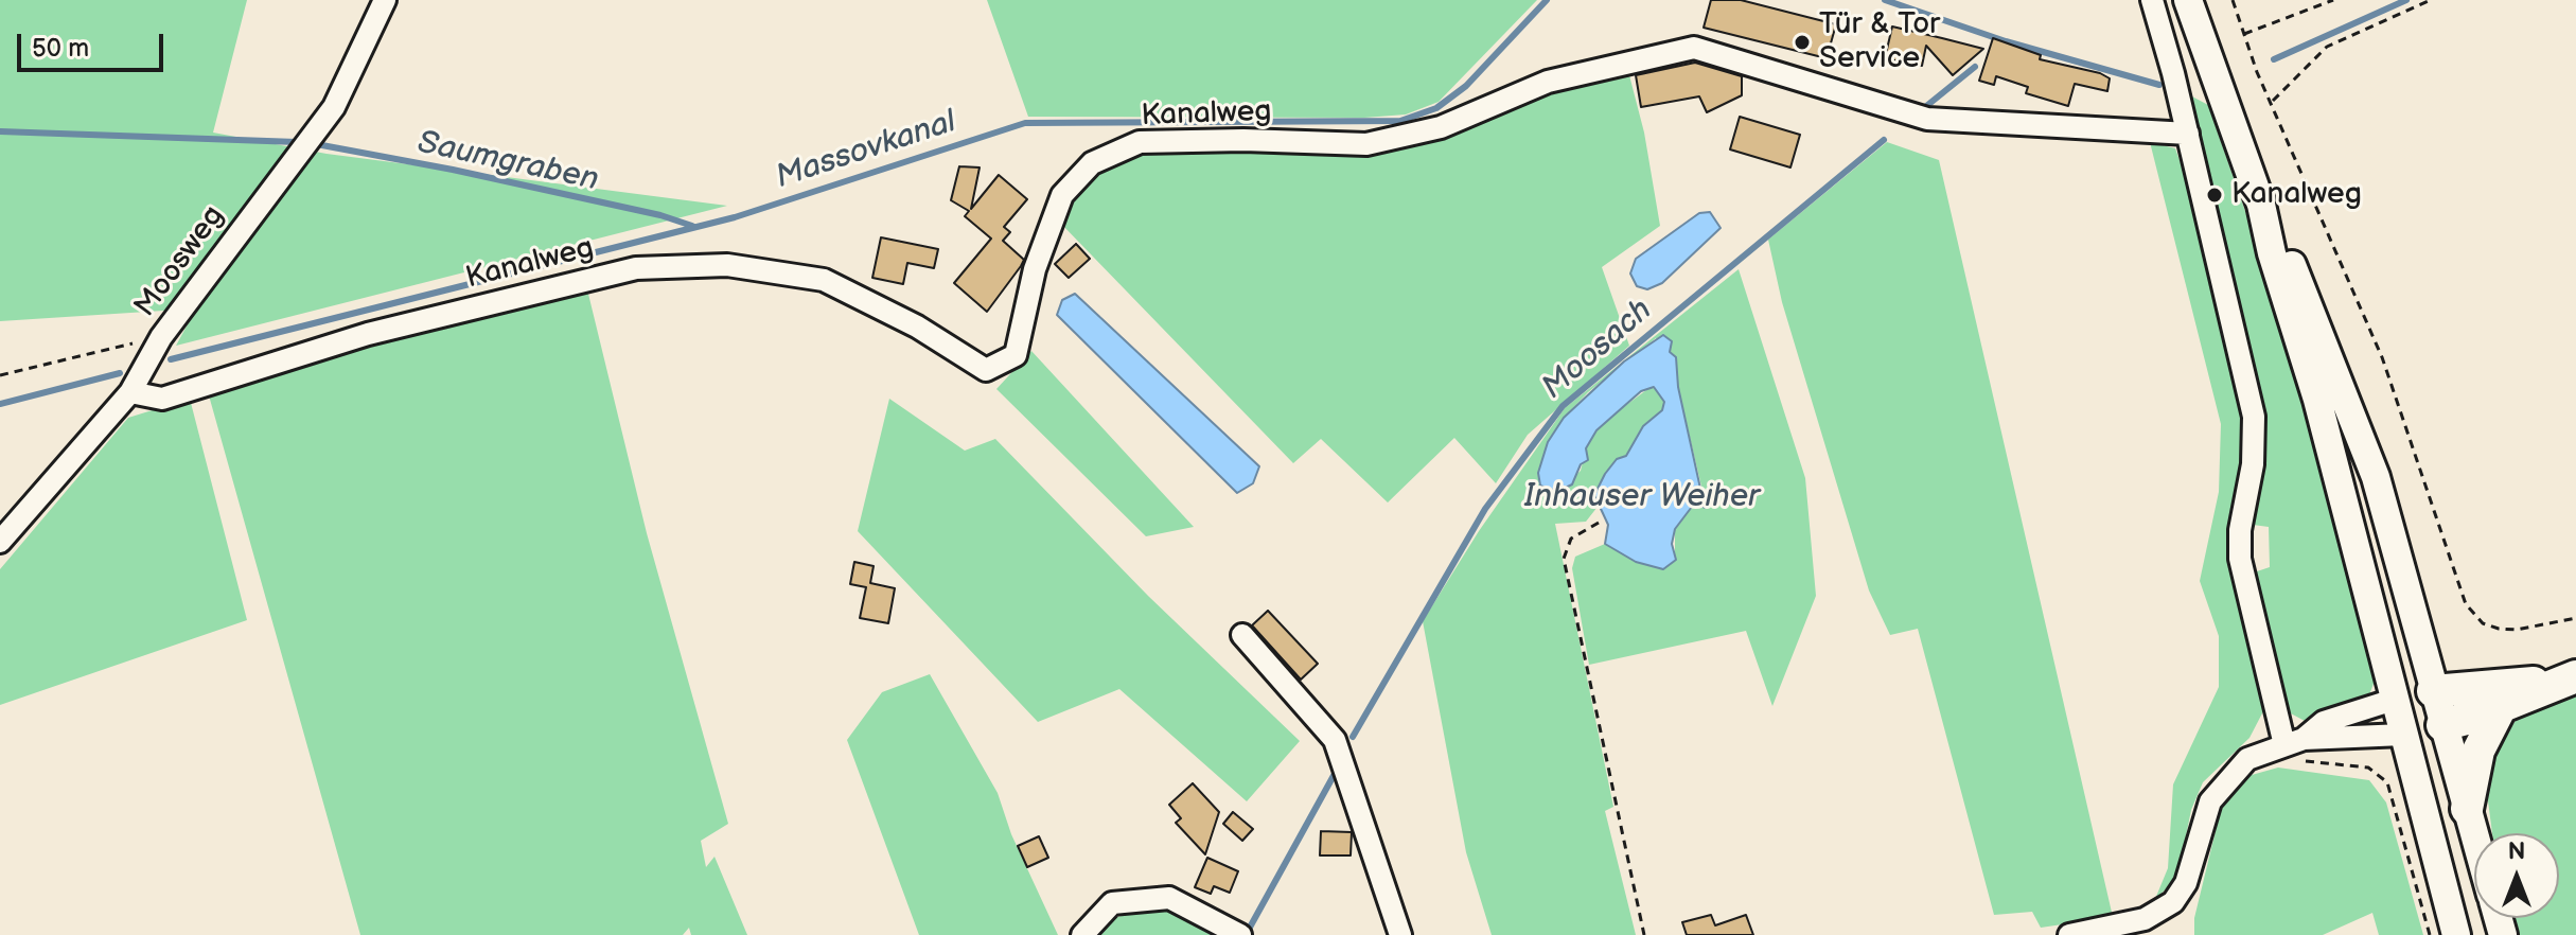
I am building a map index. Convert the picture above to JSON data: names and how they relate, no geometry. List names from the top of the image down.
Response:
{
  "streets": {
    "street": ["Kanalweg", "Moosweg"]
  },
  "crossings": [
    ["Kanalweg", "Moosweg"]
  ],
  "water": [
    "Massovkanal",
    "Saumgraben",
    "Moosach",
    "Inhauser Weiher"
  ],
  "places": ["Tür & Tor Service", "Kanalweg"],
  "scale_bar": "50 m",
  "north": "top"
}
